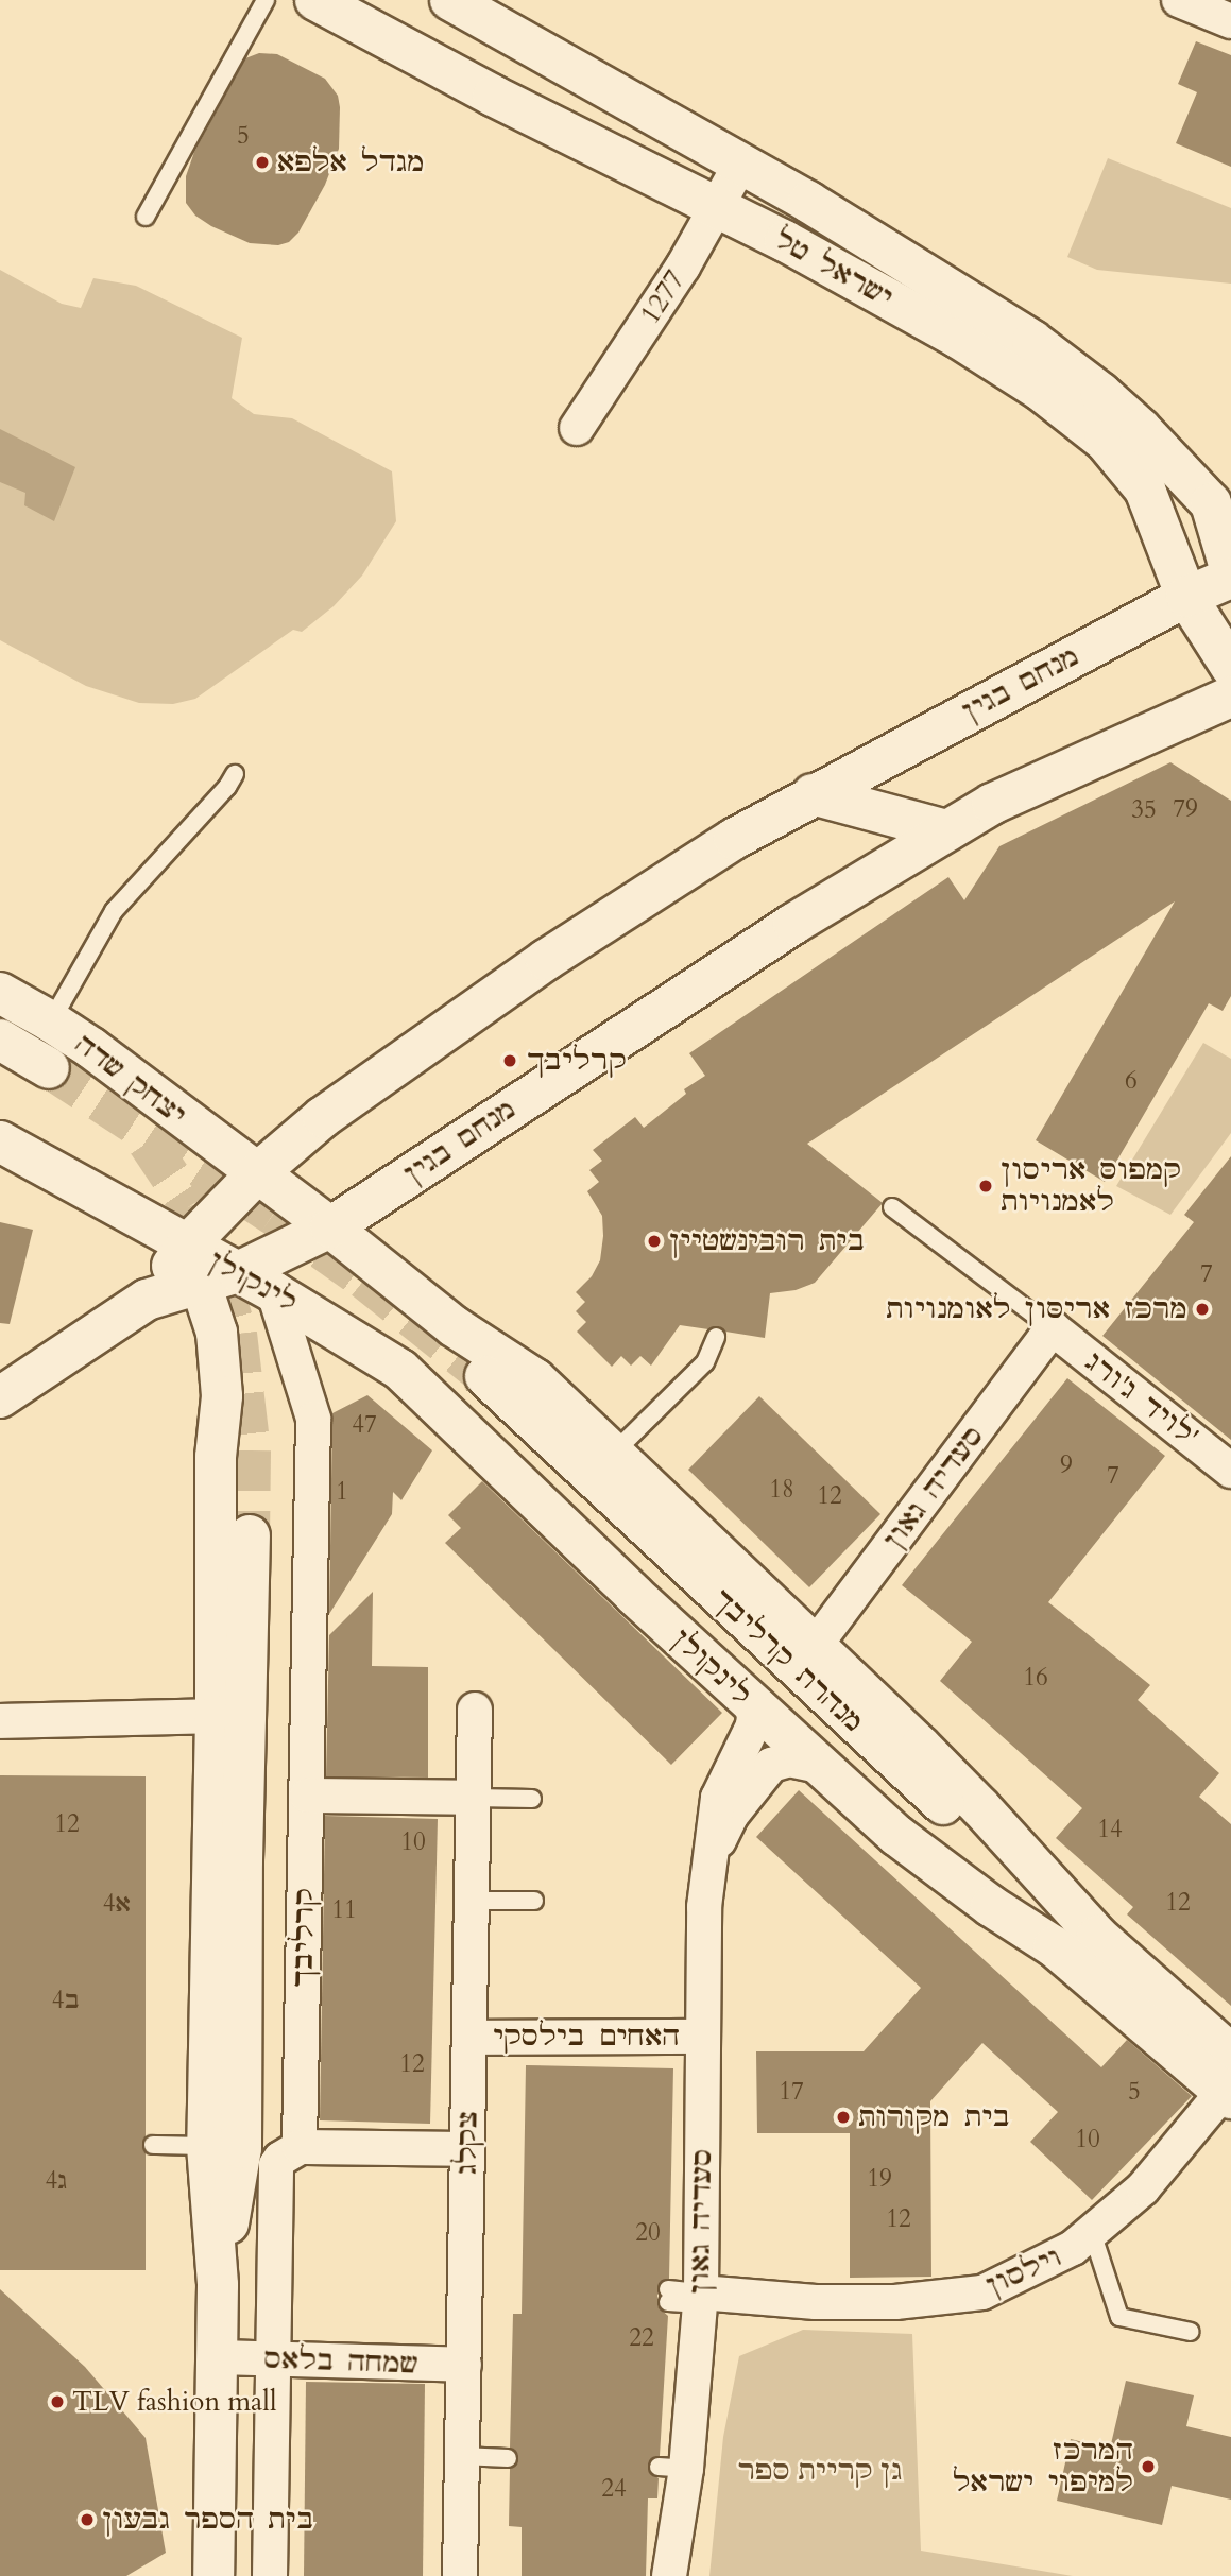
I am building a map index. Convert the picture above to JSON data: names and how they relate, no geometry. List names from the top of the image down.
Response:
{
  "streets": {
    "street": [
      "ישראל טל",
      "1277",
      "מנחם בגין",
      "יצחק שדה",
      "לינקולן",
      "לויד ג'ורג'",
      "סעדיה גאון",
      "מנהרת קרליבך",
      "קרליבך",
      "האחים בילסקי",
      "צקלג",
      "וילסון",
      "שמחה בלאס"
    ]
  },
  "crossings": [
    ["ישראל טל", "1277"],
    ["ישראל טל", "מנחם בגין"],
    ["מנחם בגין", "יצחק שדה"],
    ["מנחם בגין", "לינקולן"],
    ["לינקולן", "סעדיה גאון"],
    ["לינקולן", "קרליבך"],
    ["לינקולן", "וילסון"],
    ["לויד ג'ורג'", "סעדיה גאון"],
    ["סעדיה גאון", "האחים בילסקי"],
    ["סעדיה גאון", "וילסון"],
    ["האחים בילסקי", "צקלג"],
    ["צקלג", "שמחה בלאס"]
  ],
  "parks": ["גן קריית ספר"],
  "places": [
    "מגדל אלפא",
    "קרליבך",
    "קמפוס אריסון לאמנויות",
    "בית רובינשטיין",
    "מרכז אריסון לאומנויות",
    "בית מקורות",
    "TLV fashion mall",
    "המרכז למיפוי ישראל",
    "בית הספר גבעון"
  ],
  "house_numbers": [
    "5",
    "79",
    "35",
    "6",
    "7",
    "47",
    "9",
    "7",
    "18",
    "1",
    "12",
    "16",
    "12",
    "14",
    "10",
    "12",
    "4א",
    "11",
    "4ב",
    "12",
    "17",
    "5",
    "10",
    "19",
    "4ג",
    "12",
    "20",
    "22",
    "24"
  ]
}
